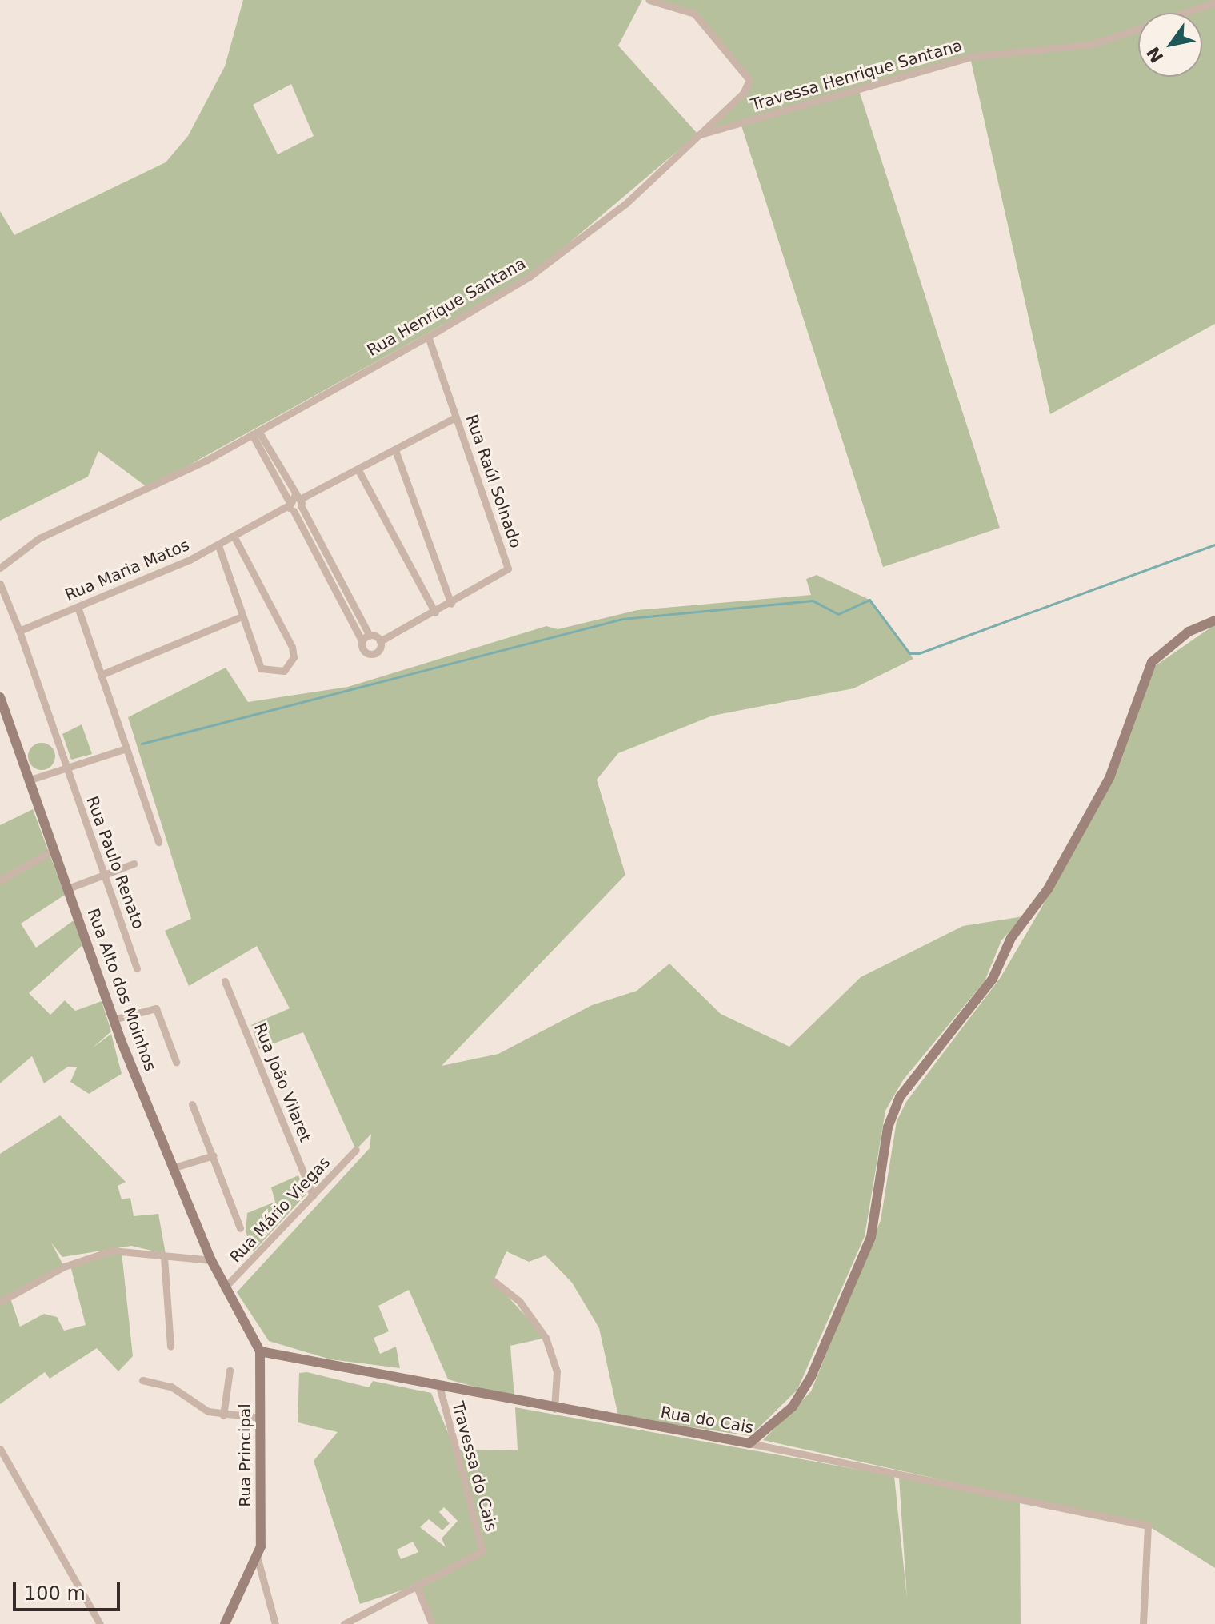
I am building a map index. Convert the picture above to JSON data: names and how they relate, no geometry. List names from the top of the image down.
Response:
{
  "streets": {
    "street": [
      "Travessa Henrique Santana",
      "Rua Henrique Santana",
      "Rua Raúl Solnado",
      "Rua Maria Matos",
      "Rua Paulo Renato",
      "Rua Alto dos Moinhos",
      "Rua João Vilaret",
      "Rua Mário Viegas",
      "Rua do Cais",
      "Rua Principal",
      "Travessa do Cais"
    ]
  },
  "crossings": [
    ["Travessa Henrique Santana", "Rua Henrique Santana"],
    ["Rua Henrique Santana", "Rua Raúl Solnado"],
    ["Rua Raúl Solnado", "Rua Maria Matos"],
    ["Rua Maria Matos", "Rua Paulo Renato"],
    ["Rua Alto dos Moinhos", "Rua Mário Viegas"],
    ["Rua Alto dos Moinhos", "Rua Principal"],
    ["Rua João Vilaret", "Rua Mário Viegas"],
    ["Rua Mário Viegas", "Rua Principal"],
    ["Rua do Cais", "Rua Principal"],
    ["Rua do Cais", "Travessa do Cais"]
  ],
  "scale_bar": "100 m",
  "north": "bottom left"
}
